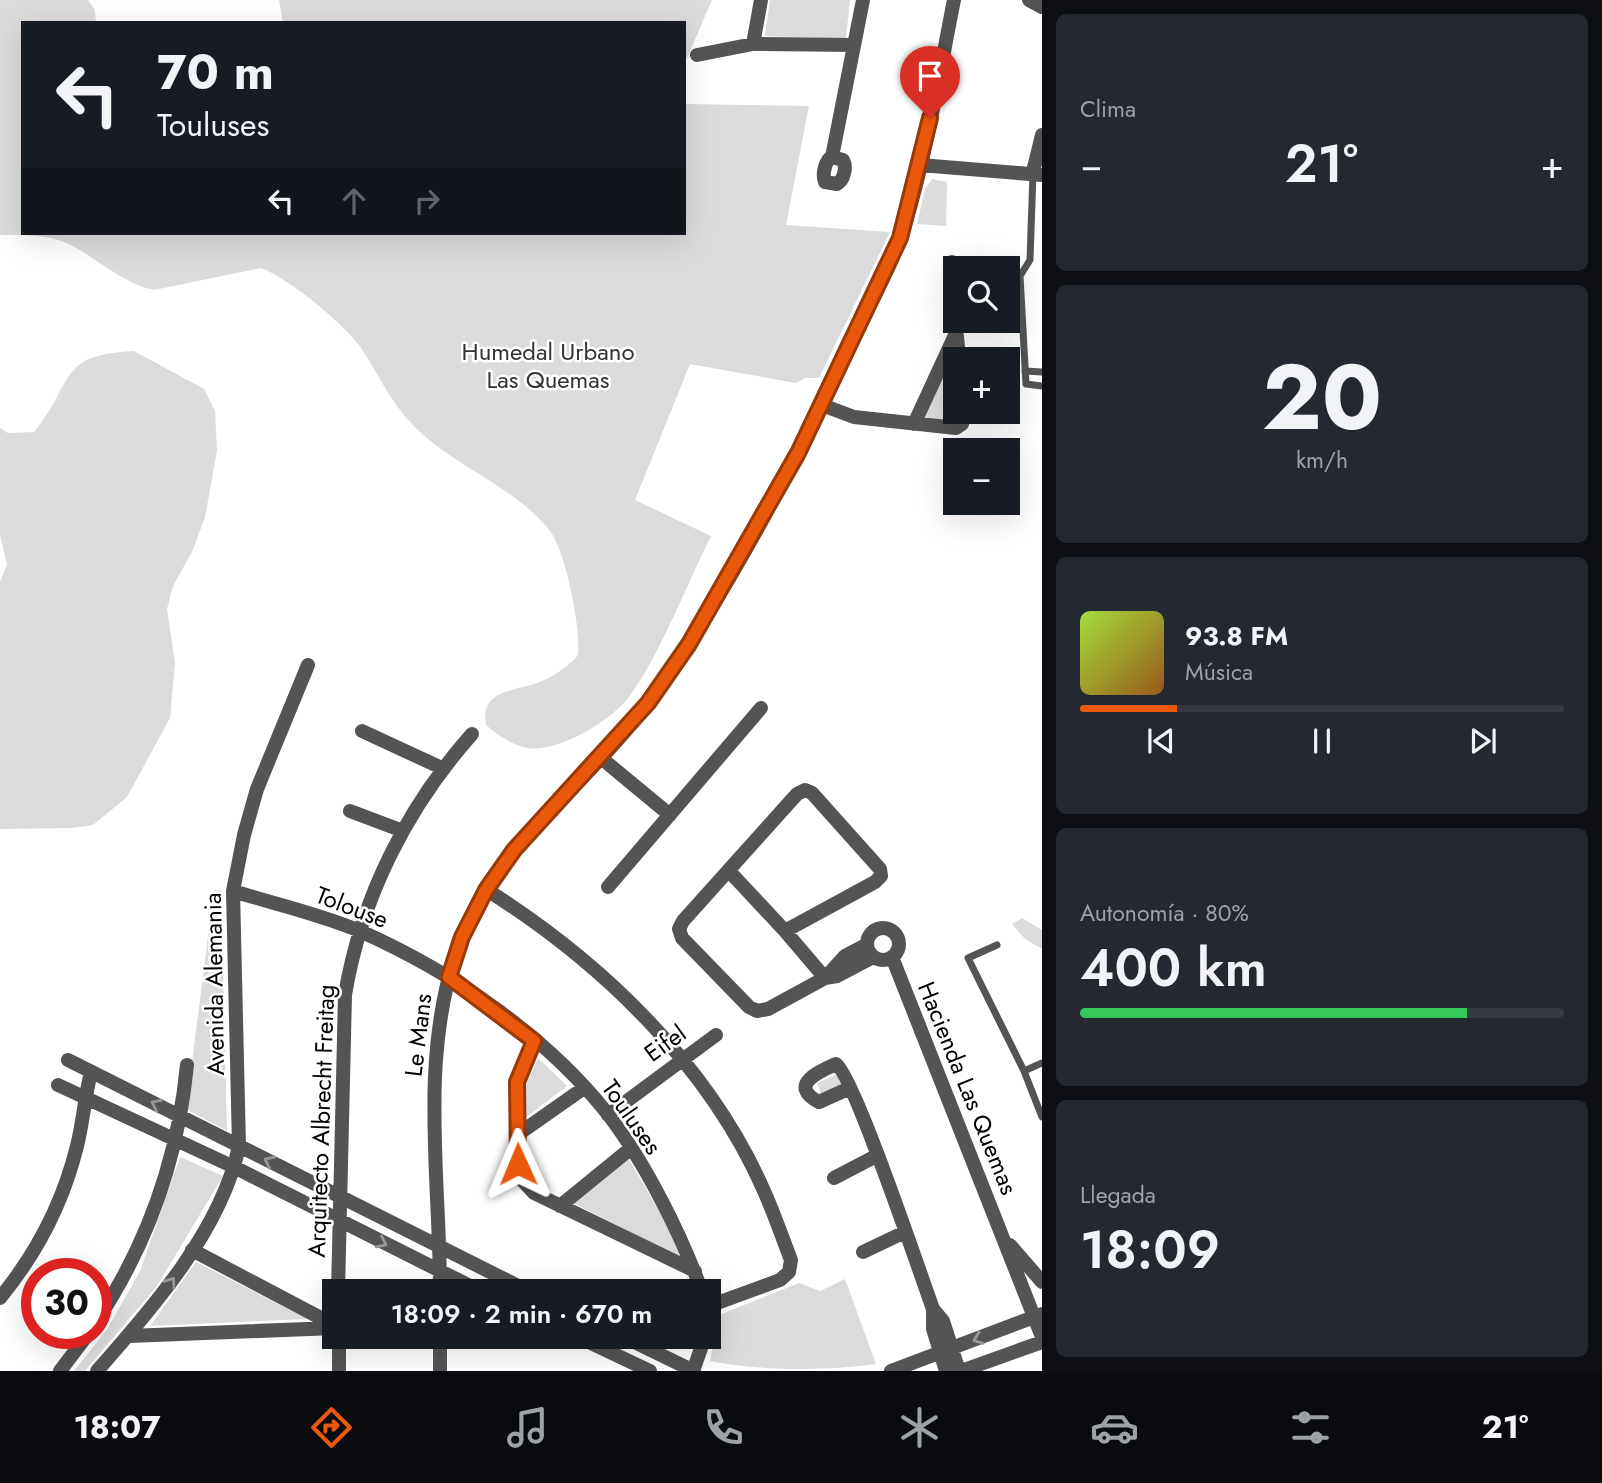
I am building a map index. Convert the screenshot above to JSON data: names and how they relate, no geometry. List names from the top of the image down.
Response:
{
  "streets": {
    "street": [
      "Tolouse",
      "Avenida Alemania",
      "Le Mans",
      "Eifel",
      "Hacienda Las Quemas",
      "Touluses",
      "Arquitecto Albrecht Freitag"
    ]
  },
  "crossings": [
    ["Tolouse", "Avenida Alemania"],
    ["Tolouse", "Le Mans"],
    ["Tolouse", "Touluses"],
    ["Tolouse", "Arquitecto Albrecht Freitag"],
    ["Le Mans", "Touluses"],
    ["Eifel", "Touluses"]
  ],
  "parks": ["Humedal Urbano Las Quemas"],
  "page": {
    "tile": [
      "Clima",
      ["20", "km/h"],
      ["Autonomía · 80%", "400 km"],
      ["Llegada", "18:09"]
    ],
    "turn": ["70 m", "Touluses"],
    "heat": ["−", "21°", "+"],
    "map_buttons": ["+", "−"],
    "song": ["93.8 FM", "Música"],
    "limit": "30",
    "trip": "18:09 · 2 min · 670 m",
    "tabs": ["18:07", "21°"]
  }
}
